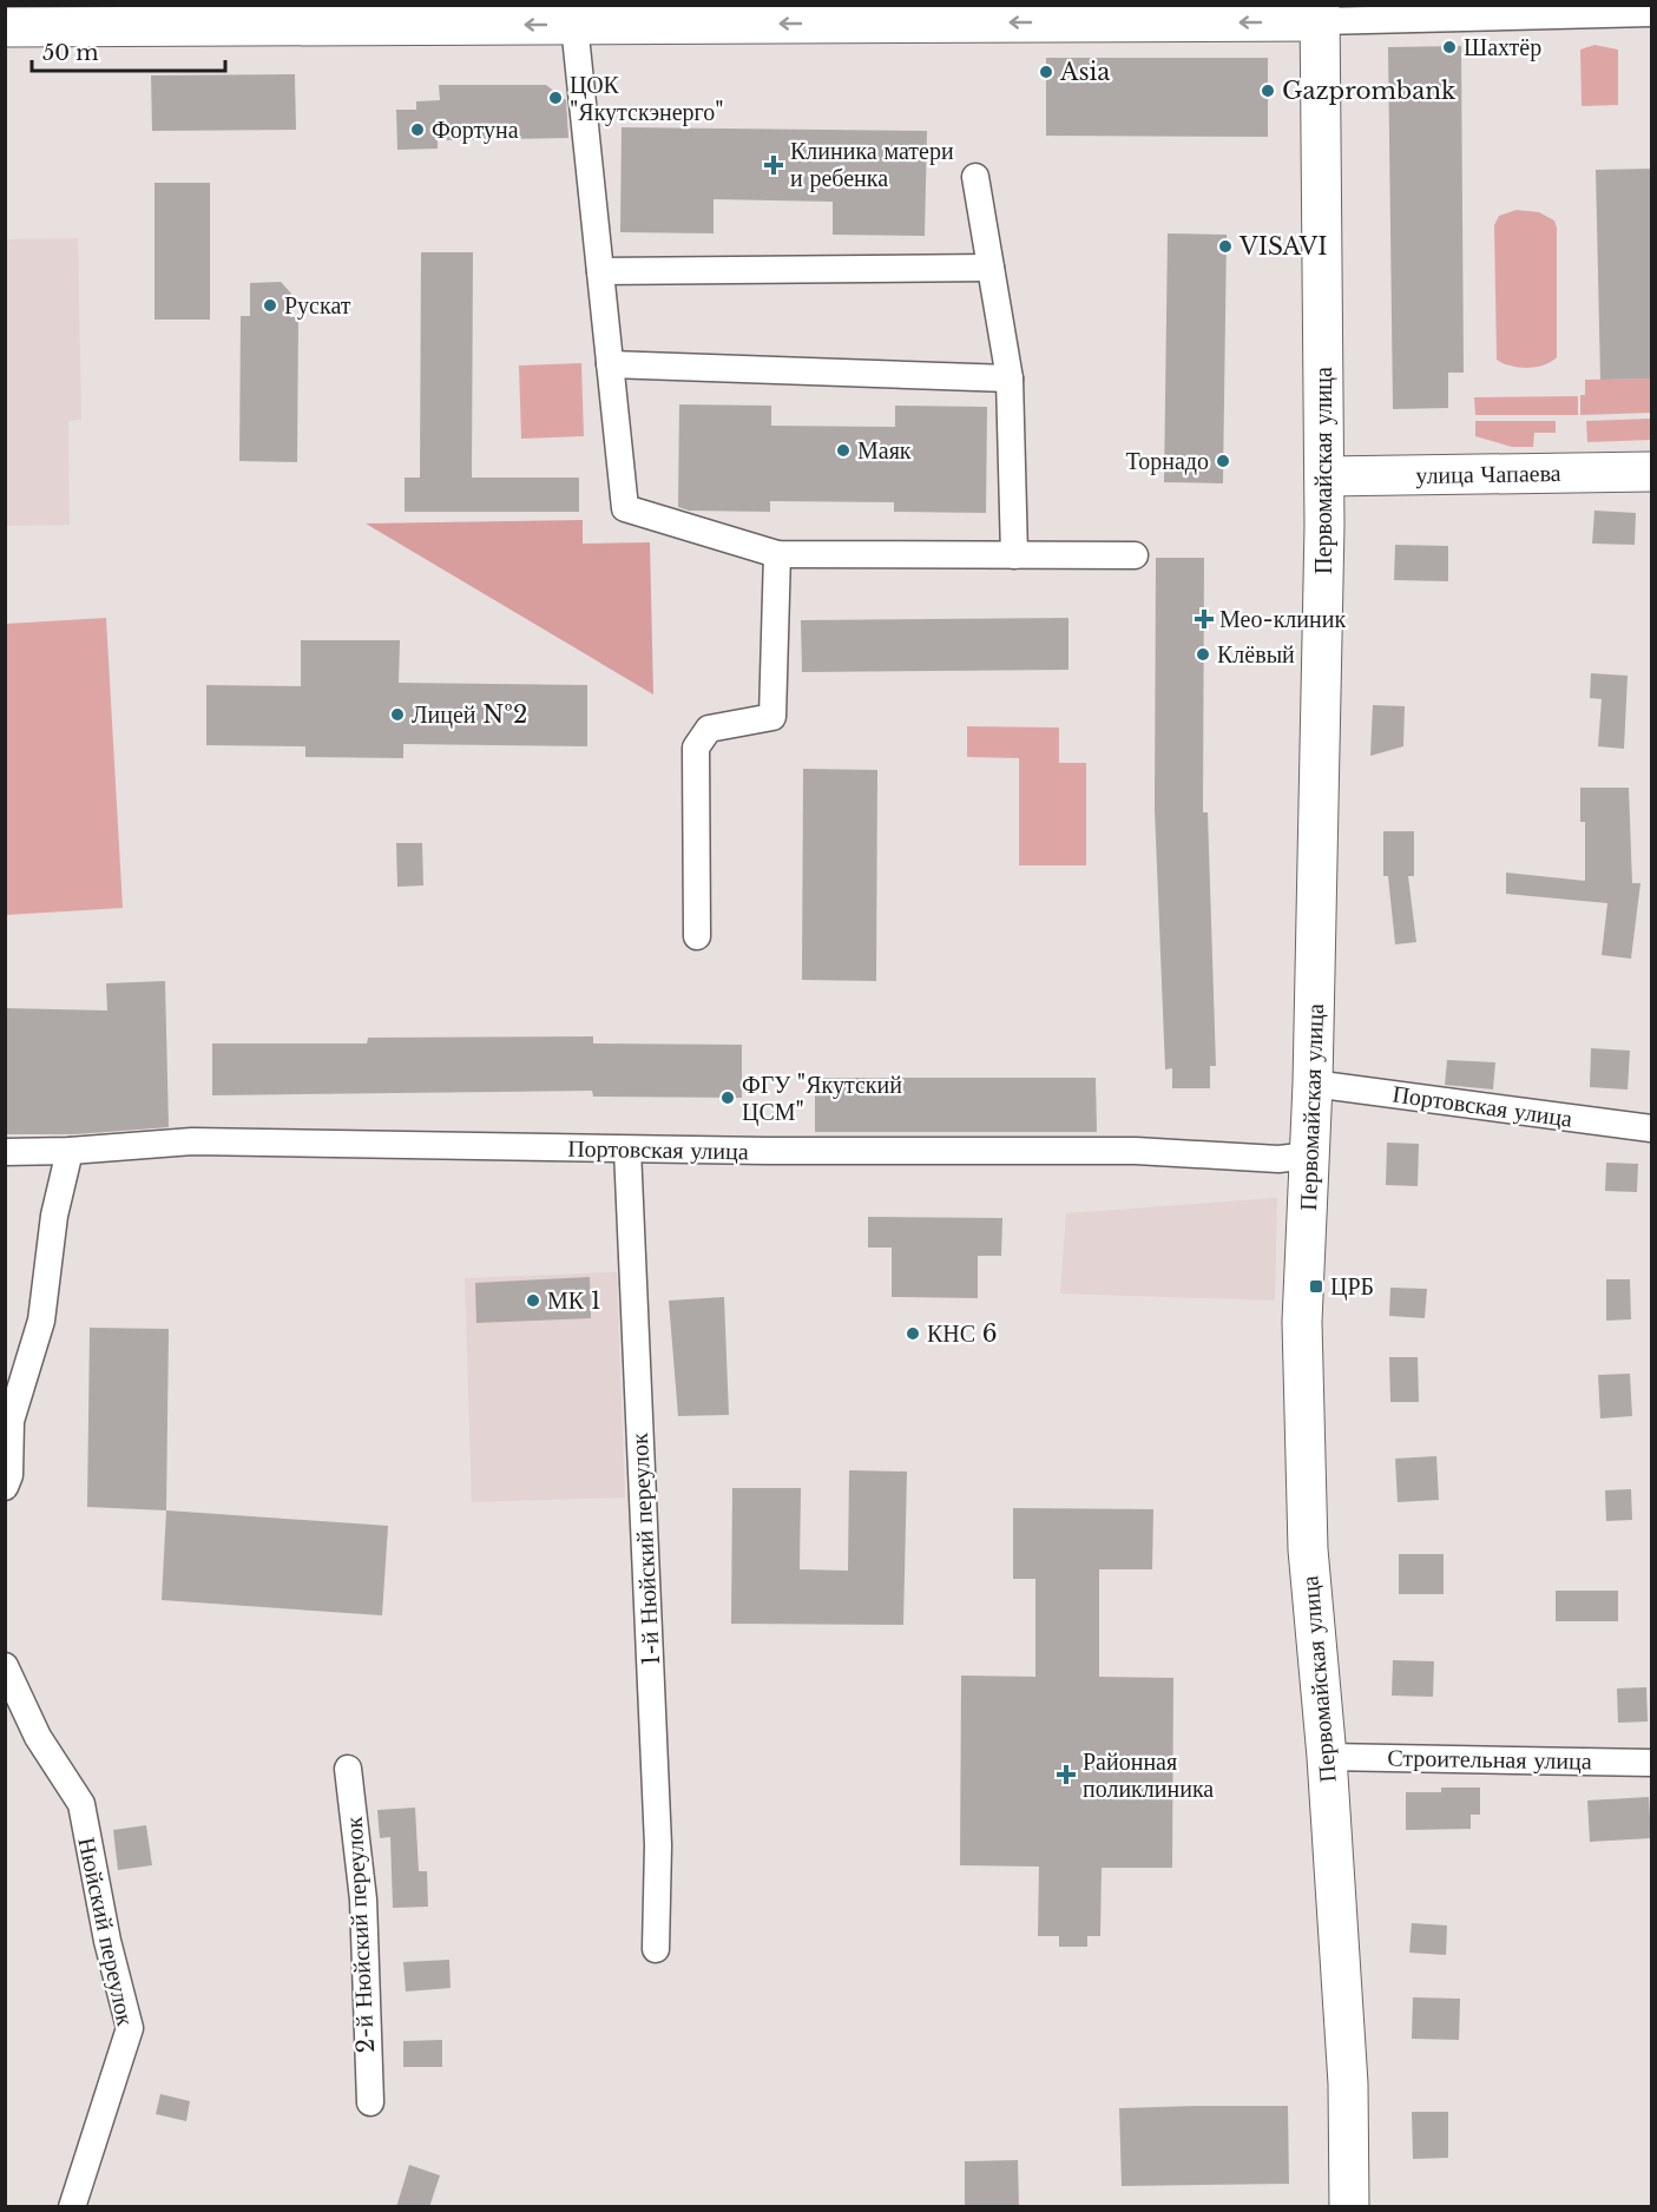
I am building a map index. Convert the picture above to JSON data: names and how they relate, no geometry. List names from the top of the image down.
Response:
{
  "streets": {
    "main road": ["Первомайская улица", "улица Чапаева"],
    "street": [
      "Портовская улица",
      "1-й Нюйский переулок",
      "Строительная улица",
      "Нюйский переулок",
      "2-й Нюйский переулок"
    ]
  },
  "crossings": [
    ["Первомайская улица", "улица Чапаева"],
    ["Первомайская улица", "Портовская улица"],
    ["Первомайская улица", "Строительная улица"],
    ["Портовская улица", "1-й Нюйский переулок"]
  ],
  "places": {
    "other": [
      "Шахтёр",
      "Asia",
      "Gazprombank",
      "ЦОК \"Якутскэнерго\"",
      "Фортуна",
      "VISAVI",
      "Рускат",
      "Маяк",
      "Торнадо",
      "Клёвый",
      "Лицей №2",
      "ФГУ \"Якутский ЦСМ\"",
      "МК 1",
      "КНС 6"
    ],
    "health": ["Клиника матери и ребенка", "Мео-клиник", "Районная поликлиника"],
    "transit": ["ЦРБ"]
  },
  "scale_bar": "50 m"
}
